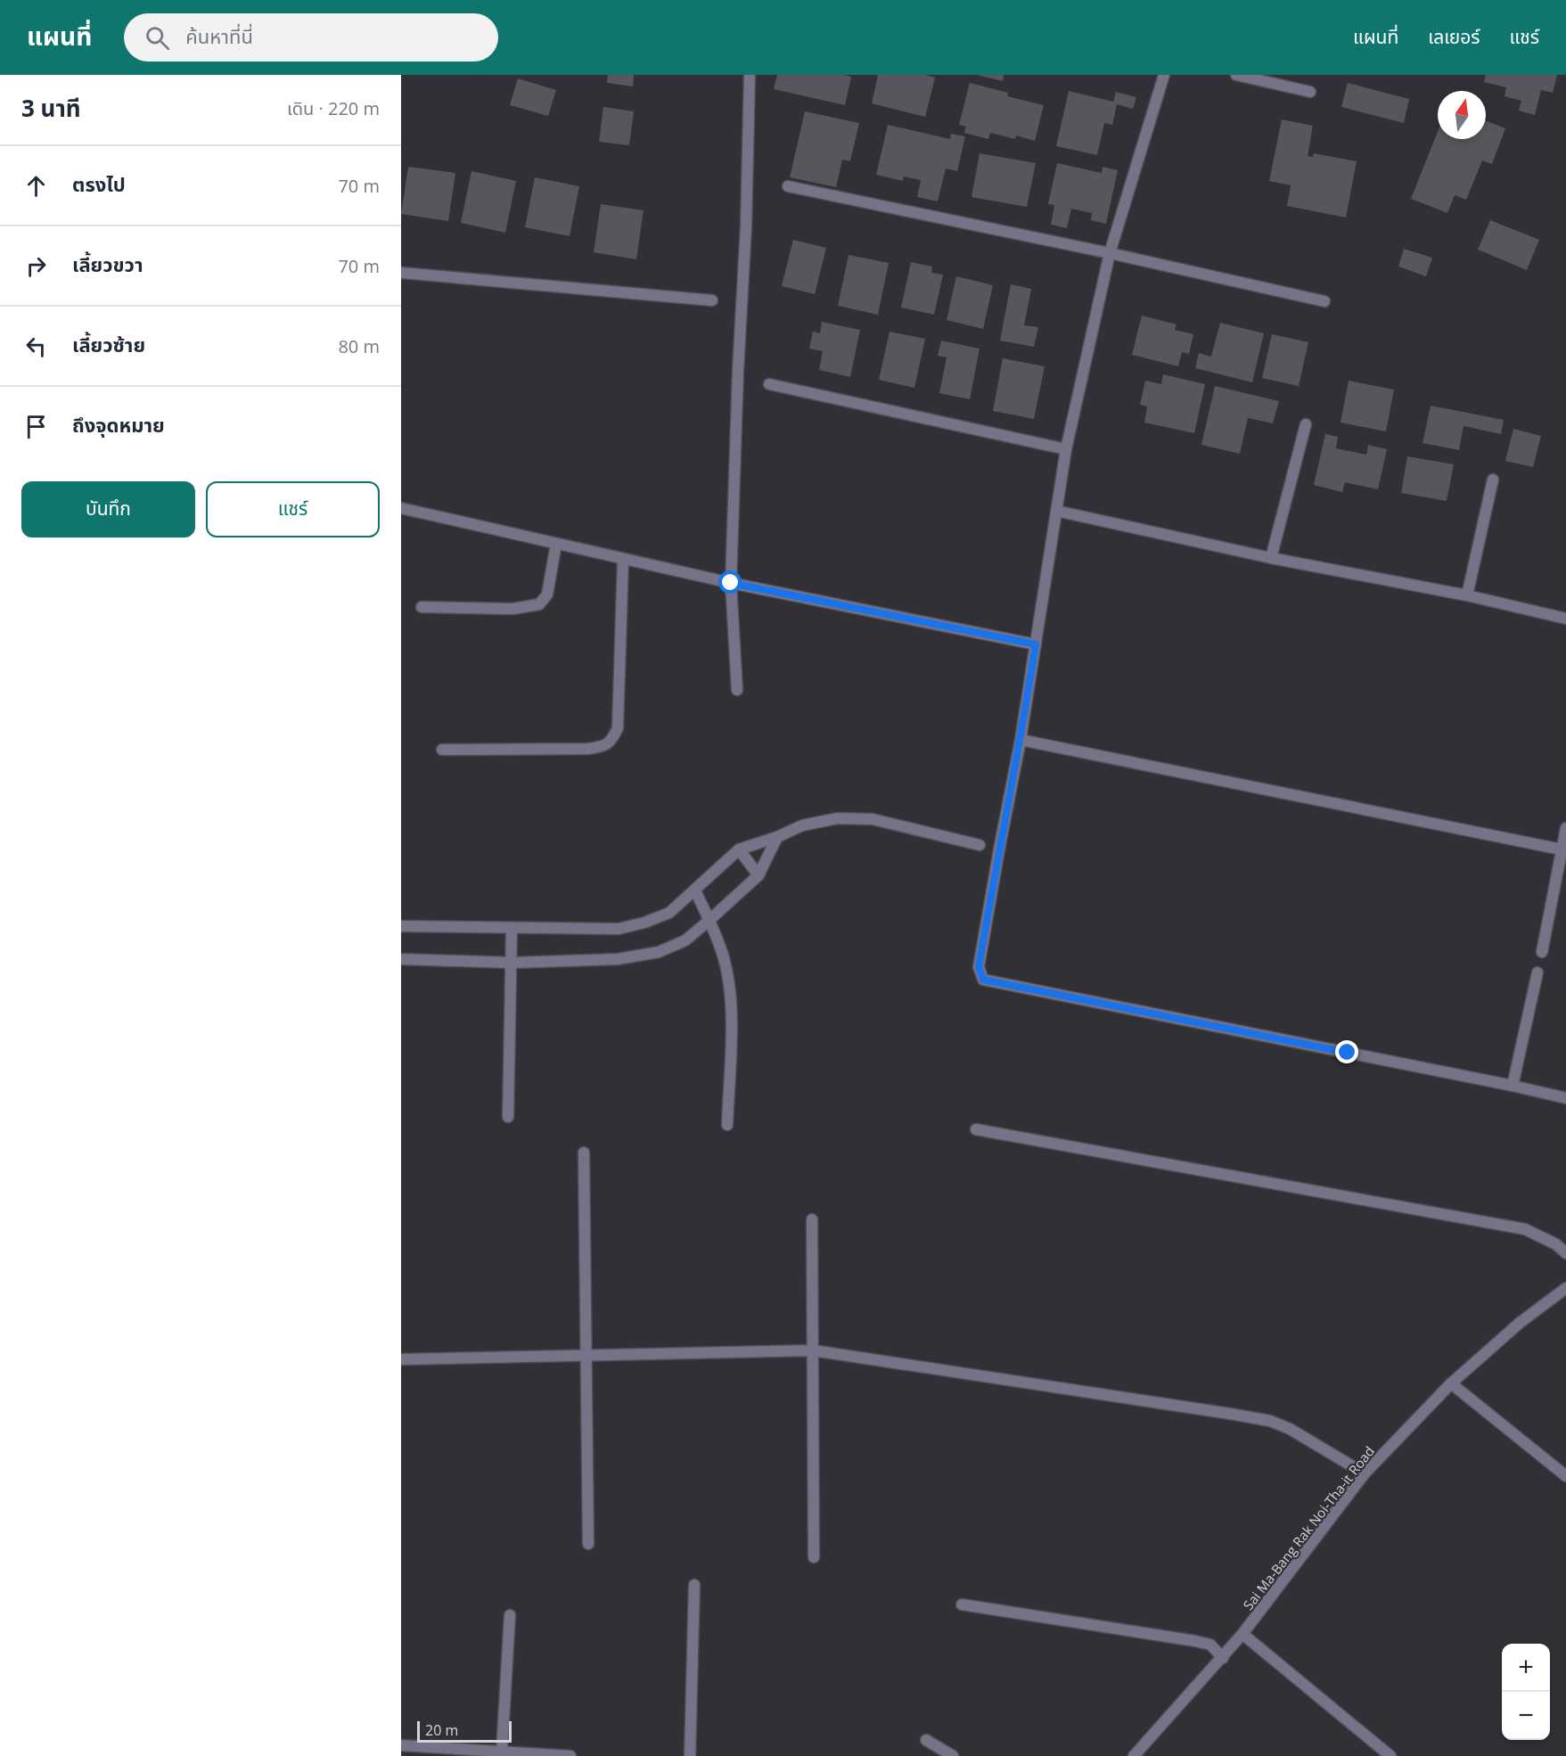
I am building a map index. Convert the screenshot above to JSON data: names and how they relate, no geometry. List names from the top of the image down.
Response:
{
  "streets": {
    "street": ["Sai Ma-Bang Rak Noi-Tha-it Road"]
  },
  "scale_bar": "20 m",
  "north": "top",
  "page": {
    "header": "แผนที่",
    "search": "ค้นหาที่นี่",
    "nav": ["แผนที่", "เลเยอร์", "แชร์"],
    "heading": ["3 นาที", "เดิน · 220 m"],
    "list": [
      ["ตรงไป", "70 m"],
      ["เลี้ยวขวา", "70 m"],
      ["เลี้ยวซ้าย", "80 m"],
      "ถึงจุดหมาย"
    ],
    "buttons": ["บันทึก", "แชร์"],
    "map_buttons": ["+", "−"],
    "scale": "20 m"
  }
}
